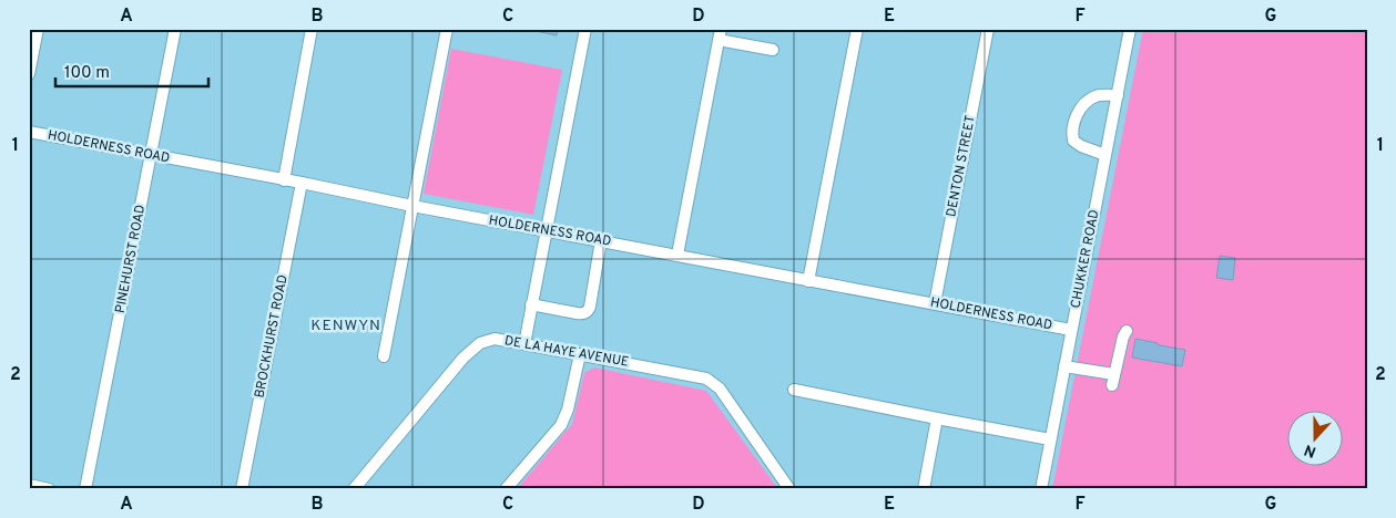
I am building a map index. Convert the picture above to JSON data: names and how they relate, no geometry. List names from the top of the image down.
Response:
{
  "streets": {
    "street": [
      "HOLDERNESS ROAD",
      "DENTON STREET",
      "PINEHURST ROAD",
      "CHUKKER ROAD",
      "BROCKHURST ROAD",
      "DE LA HAYE AVENUE"
    ]
  },
  "crossings": [
    ["HOLDERNESS ROAD", "DENTON STREET"],
    ["HOLDERNESS ROAD", "PINEHURST ROAD"],
    ["HOLDERNESS ROAD", "CHUKKER ROAD"],
    ["HOLDERNESS ROAD", "BROCKHURST ROAD"]
  ],
  "districts": ["KENWYN"],
  "scale_bar": "100 m",
  "north": "bottom",
  "grid": {
    "columns": [
      "A",
      "B",
      "C",
      "D",
      "E",
      "F",
      "G"
    ],
    "rows": ["1", "2"]
  }
}
